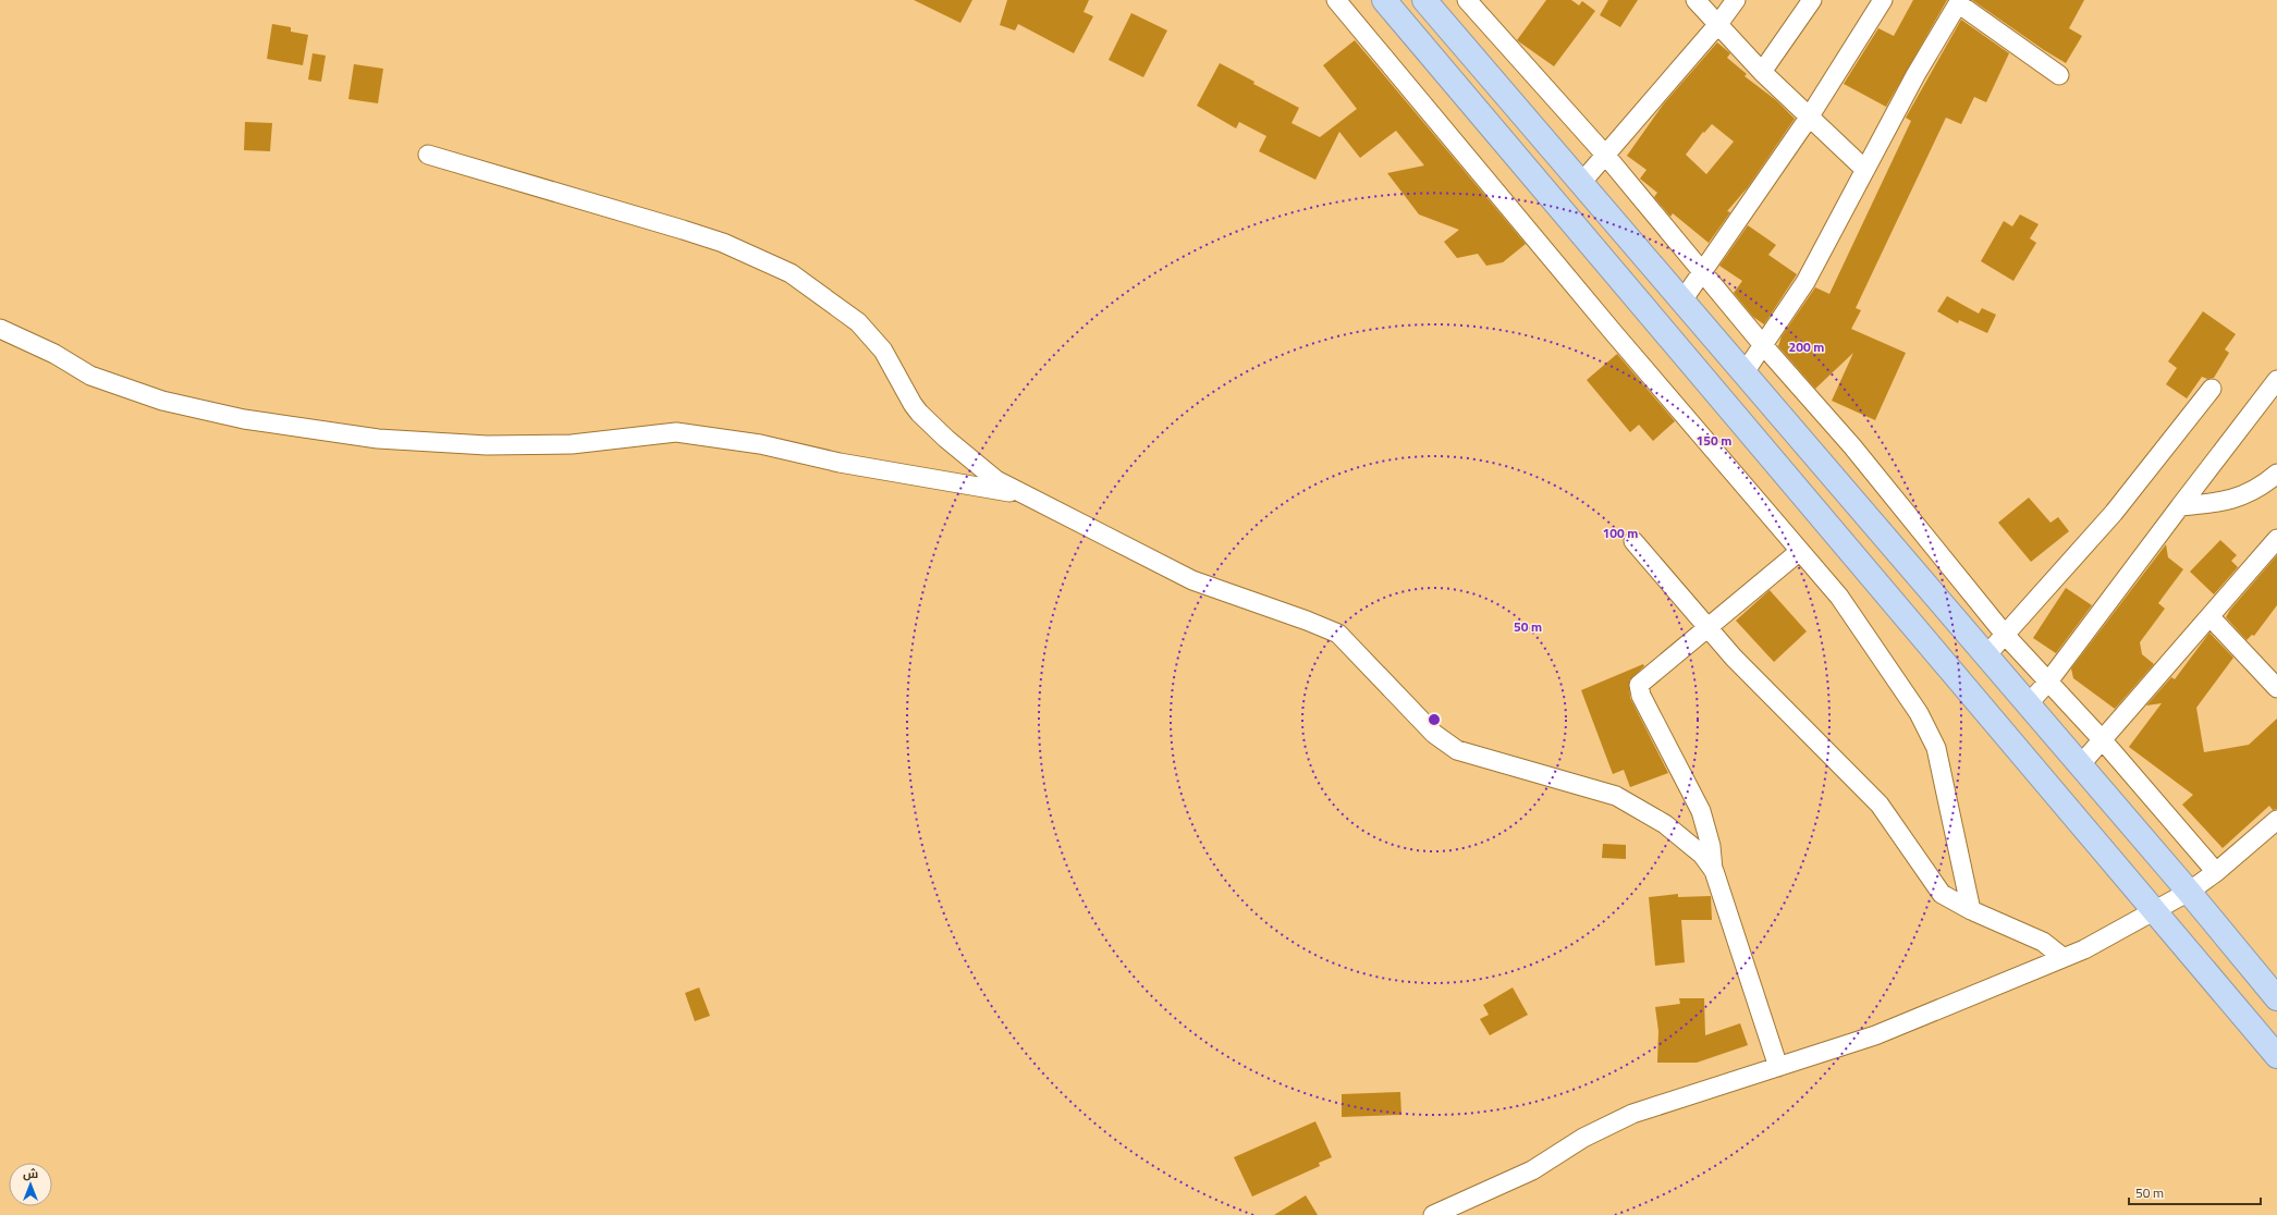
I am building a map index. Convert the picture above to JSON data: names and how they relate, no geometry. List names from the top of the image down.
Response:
{
  "scale_bar": "50 m",
  "north": "top",
  "rings": [
    "200 m",
    "150 m",
    "100 m",
    "50 m"
  ]
}
